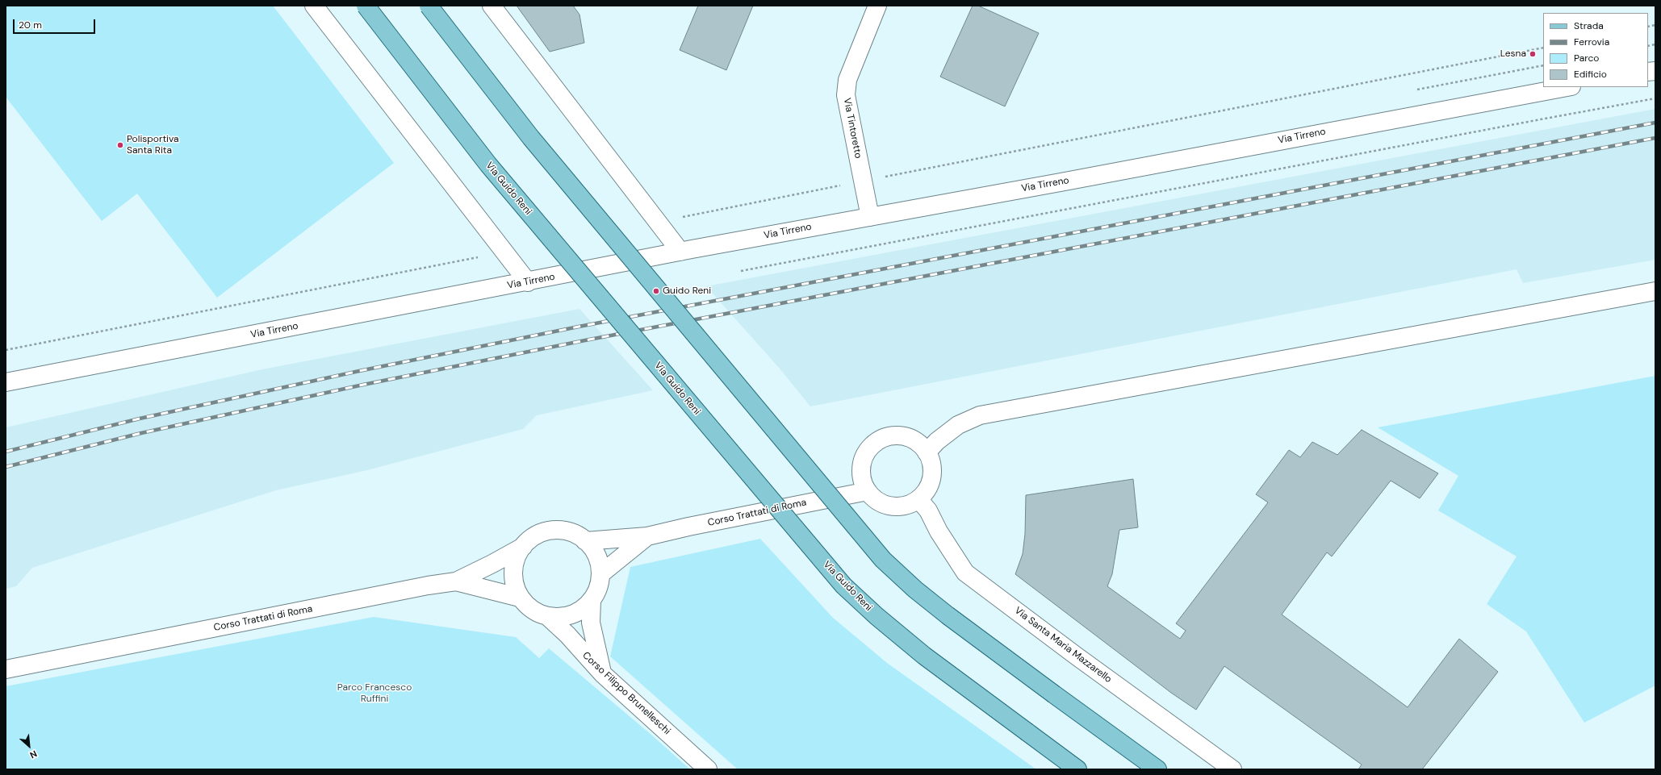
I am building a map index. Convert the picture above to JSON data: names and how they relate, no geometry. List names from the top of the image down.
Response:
{
  "streets": {
    "main road": ["Via Guido Reni"],
    "street": [
      "Via Tintoretto",
      "Via Tirreno",
      "Corso Trattati di Roma",
      "Via Santa Maria Mazzarello",
      "Corso Filippo Brunelleschi"
    ]
  },
  "crossings": [
    ["Via Tintoretto", "Via Tirreno"],
    ["Corso Trattati di Roma", "Via Santa Maria Mazzarello"],
    ["Corso Trattati di Roma", "Corso Filippo Brunelleschi"]
  ],
  "parks": ["Parco Francesco Ruffini"],
  "places": ["Lesna", "Polisportiva Santa Rita", "Guido Reni"],
  "legend": [
    "Strada",
    "Ferrovia",
    "Parco",
    "Edificio"
  ],
  "scale_bar": "20 m",
  "north": "bottom right"
}
